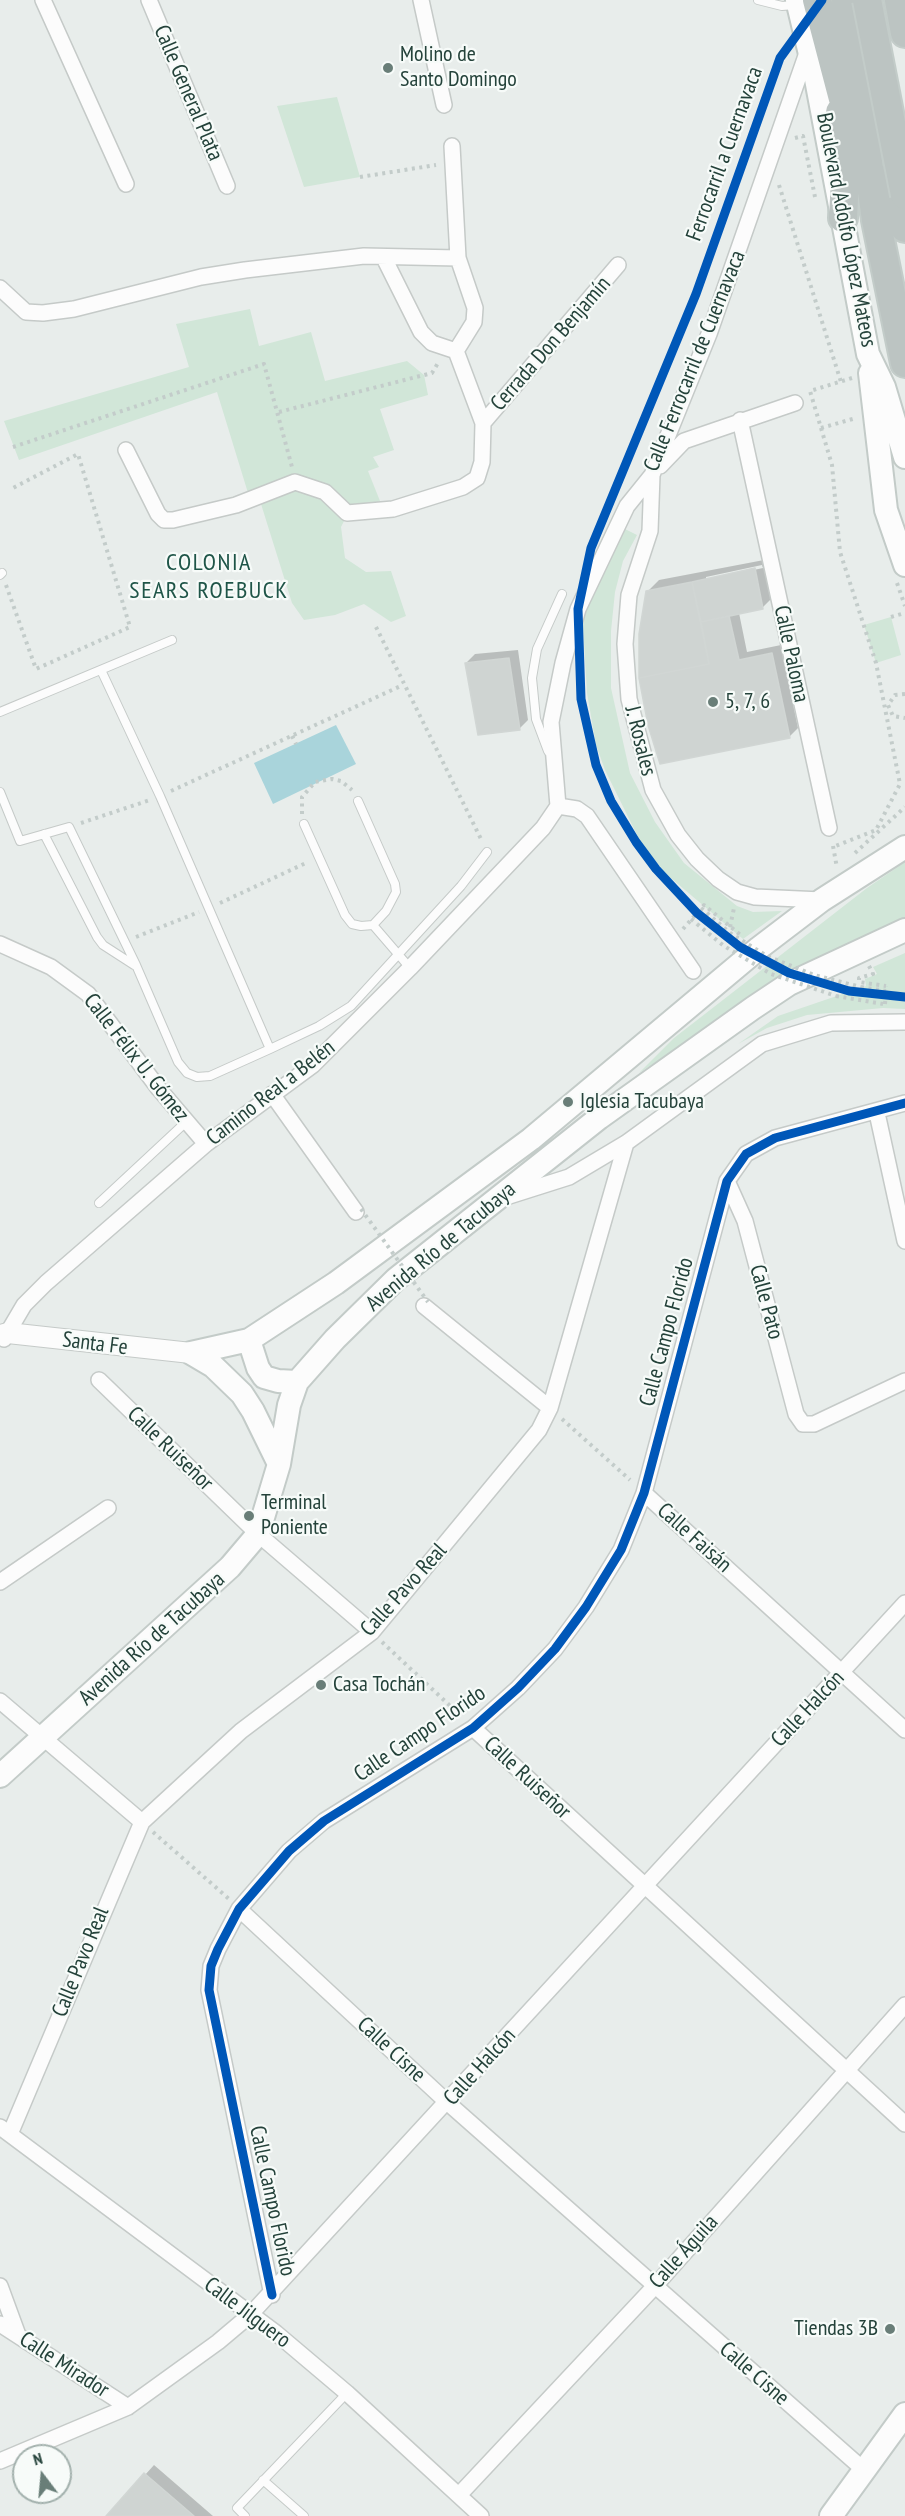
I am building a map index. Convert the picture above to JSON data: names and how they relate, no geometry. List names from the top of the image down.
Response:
{
  "streets": {
    "main road": ["Boulevard Adolfo López Mateos", "Avenida Río de Tacubaya"],
    "street": [
      "Calle General Plata",
      "Cerrada Don Benjamín",
      "Calle Ferrocarril de Cuernavaca",
      "Calle Paloma",
      "J. Rosales",
      "Calle Félix U. Gómez",
      "Camino Real a Belén",
      "Calle Pato",
      "Calle Campo Florido",
      "Santa Fe",
      "Calle Ruiseñor",
      "Calle Faisán",
      "Calle Pavo Real",
      "Calle Halcón",
      "Calle Cisne",
      "Calle Águila",
      "Calle Jilguero",
      "Calle Mirador"
    ],
    "cycle path": ["Ferrocarril a Cuernavaca"]
  },
  "crossings": [
    ["Boulevard Adolfo López Mateos", "Calle Ferrocarril de Cuernavaca"],
    ["Calle Ferrocarril de Cuernavaca", "J. Rosales"],
    ["Calle Ferrocarril de Cuernavaca", "Camino Real a Belén"],
    ["J. Rosales", "Avenida Río de Tacubaya"],
    ["Calle Félix U. Gómez", "Camino Real a Belén"],
    ["Camino Real a Belén", "Santa Fe"],
    ["Avenida Río de Tacubaya", "Santa Fe"],
    ["Avenida Río de Tacubaya", "Calle Ruiseñor"],
    ["Calle Pato", "Calle Campo Florido"],
    ["Calle Campo Florido", "Calle Ruiseñor"],
    ["Calle Campo Florido", "Calle Faisán"],
    ["Calle Campo Florido", "Calle Halcón"],
    ["Calle Campo Florido", "Calle Cisne"],
    ["Calle Ruiseñor", "Calle Pavo Real"],
    ["Calle Ruiseñor", "Calle Halcón"],
    ["Calle Ruiseñor", "Calle Águila"],
    ["Calle Faisán", "Calle Pavo Real"],
    ["Calle Faisán", "Calle Halcón"],
    ["Calle Pavo Real", "Calle Jilguero"],
    ["Calle Halcón", "Calle Cisne"],
    ["Calle Halcón", "Calle Jilguero"],
    ["Calle Halcón", "Calle Mirador"],
    ["Calle Cisne", "Calle Águila"],
    ["Calle Águila", "Calle Jilguero"]
  ],
  "districts": ["COLONIA SEARS ROEBUCK"],
  "places": [
    "Molino de Santo Domingo",
    "5, 7, 6",
    "Iglesia Tacubaya",
    "Terminal Poniente",
    "Casa Tochán",
    "Tiendas 3B"
  ],
  "north": "top"
}
